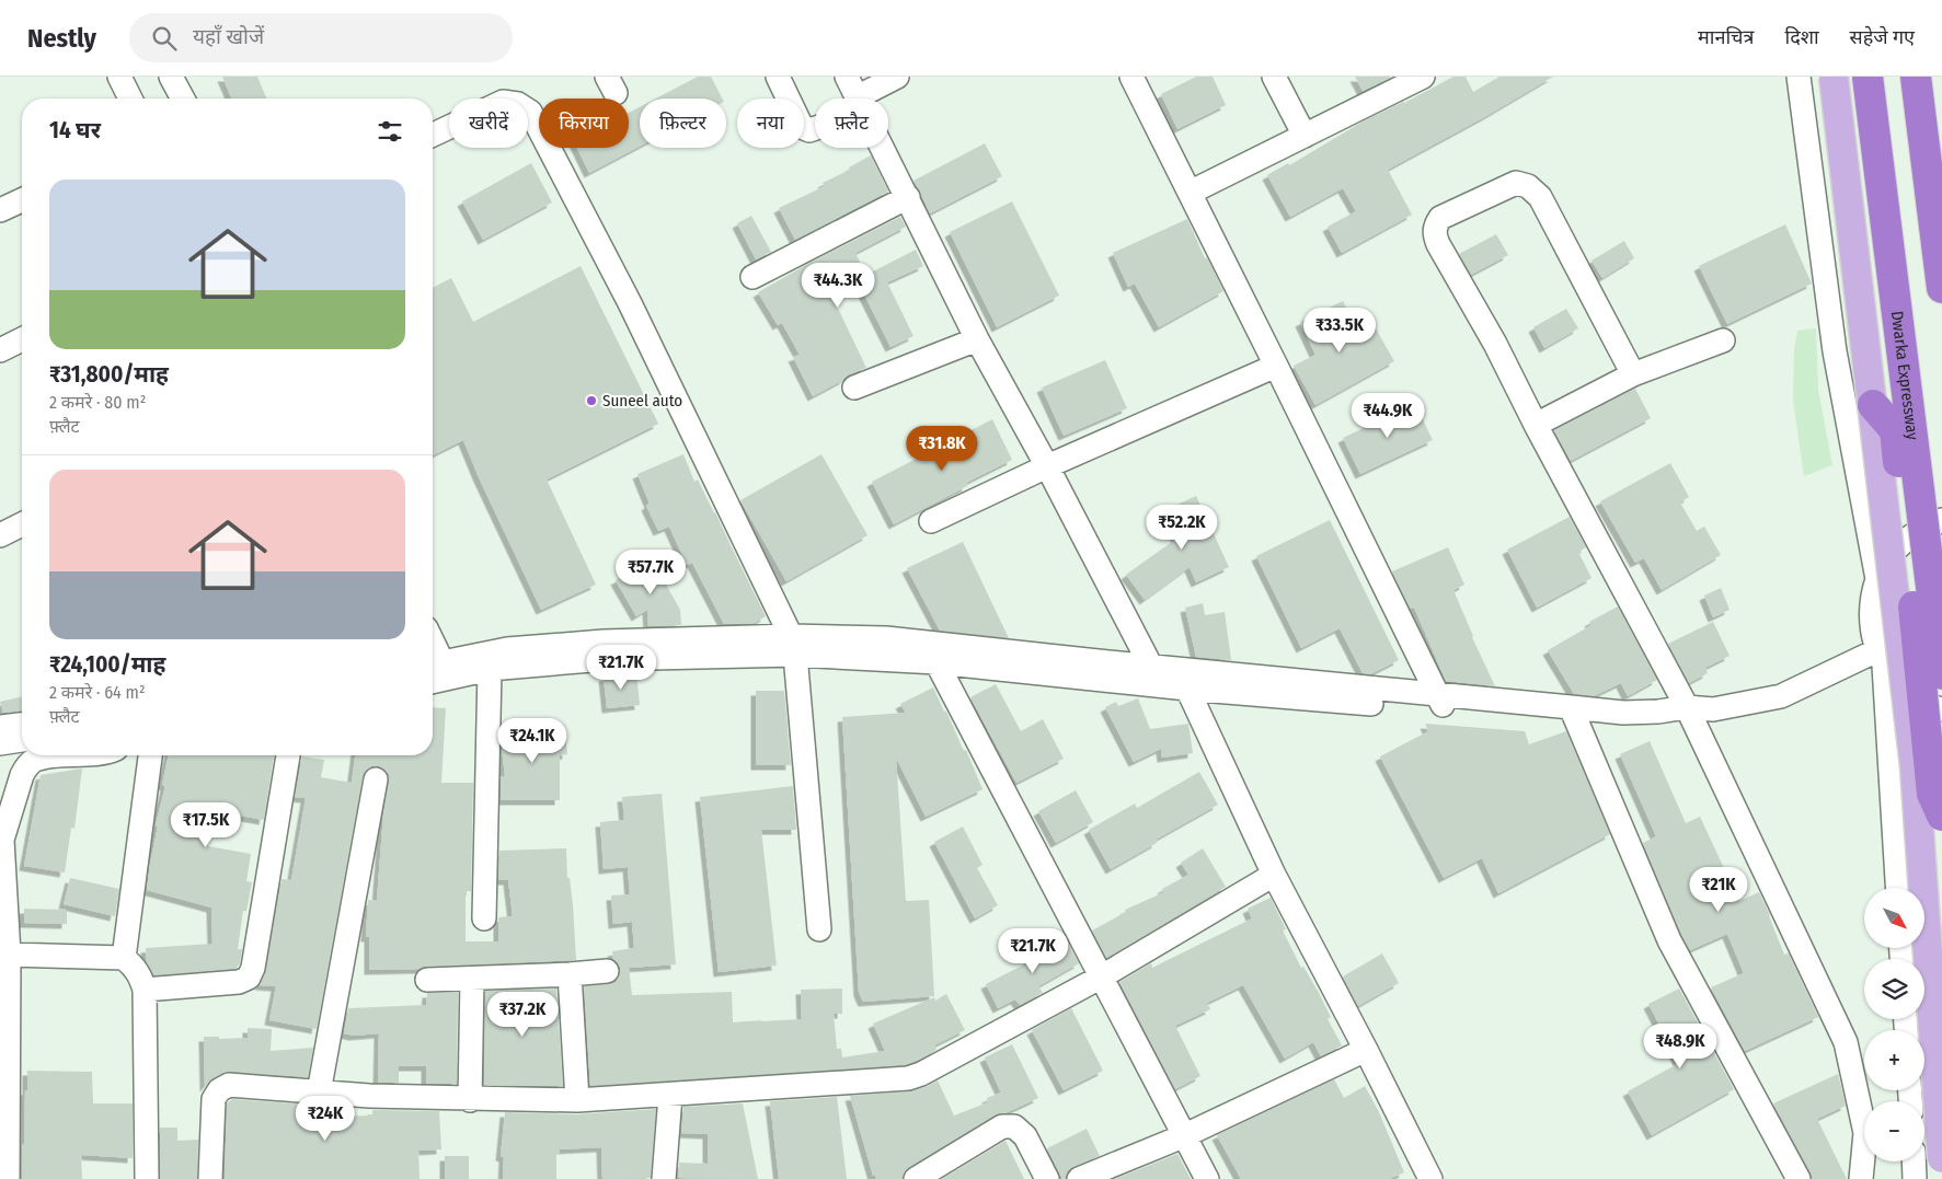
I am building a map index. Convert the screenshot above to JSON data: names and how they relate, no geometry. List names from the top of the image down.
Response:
{
  "streets": {
    "highway": ["Dwarka Expressway"]
  },
  "places": ["Suneel auto"],
  "north": "bottom right",
  "page": {
    "header": "Nestly",
    "search": "यहाँ खोजें",
    "nav": ["मानचित्र", "दिशा", "सहेजे गए"],
    "chip": [
      "खरीदें",
      "किराया",
      "फ़िल्टर",
      "नया",
      "फ़्लैट"
    ],
    "heading": "14 घर",
    "list": [
      {
        "name": "₹31,800/माह",
        "note": "2 कमरे · 80 m² · फ़्लैट"
      },
      {
        "name": "₹24,100/माह",
        "note": "2 कमरे · 64 m² · फ़्लैट"
      }
    ],
    "price": [
      "₹44.3K",
      "₹33.5K",
      "₹44.9K",
      "₹31.8K",
      "₹52.2K",
      "₹57.7K",
      "₹21.7K",
      "₹24.1K",
      "₹17.5K",
      "₹21K",
      "₹21.7K",
      "₹37.2K",
      "₹48.9K",
      "₹24K"
    ],
    "map_buttons": ["+", "−"]
  }
}
